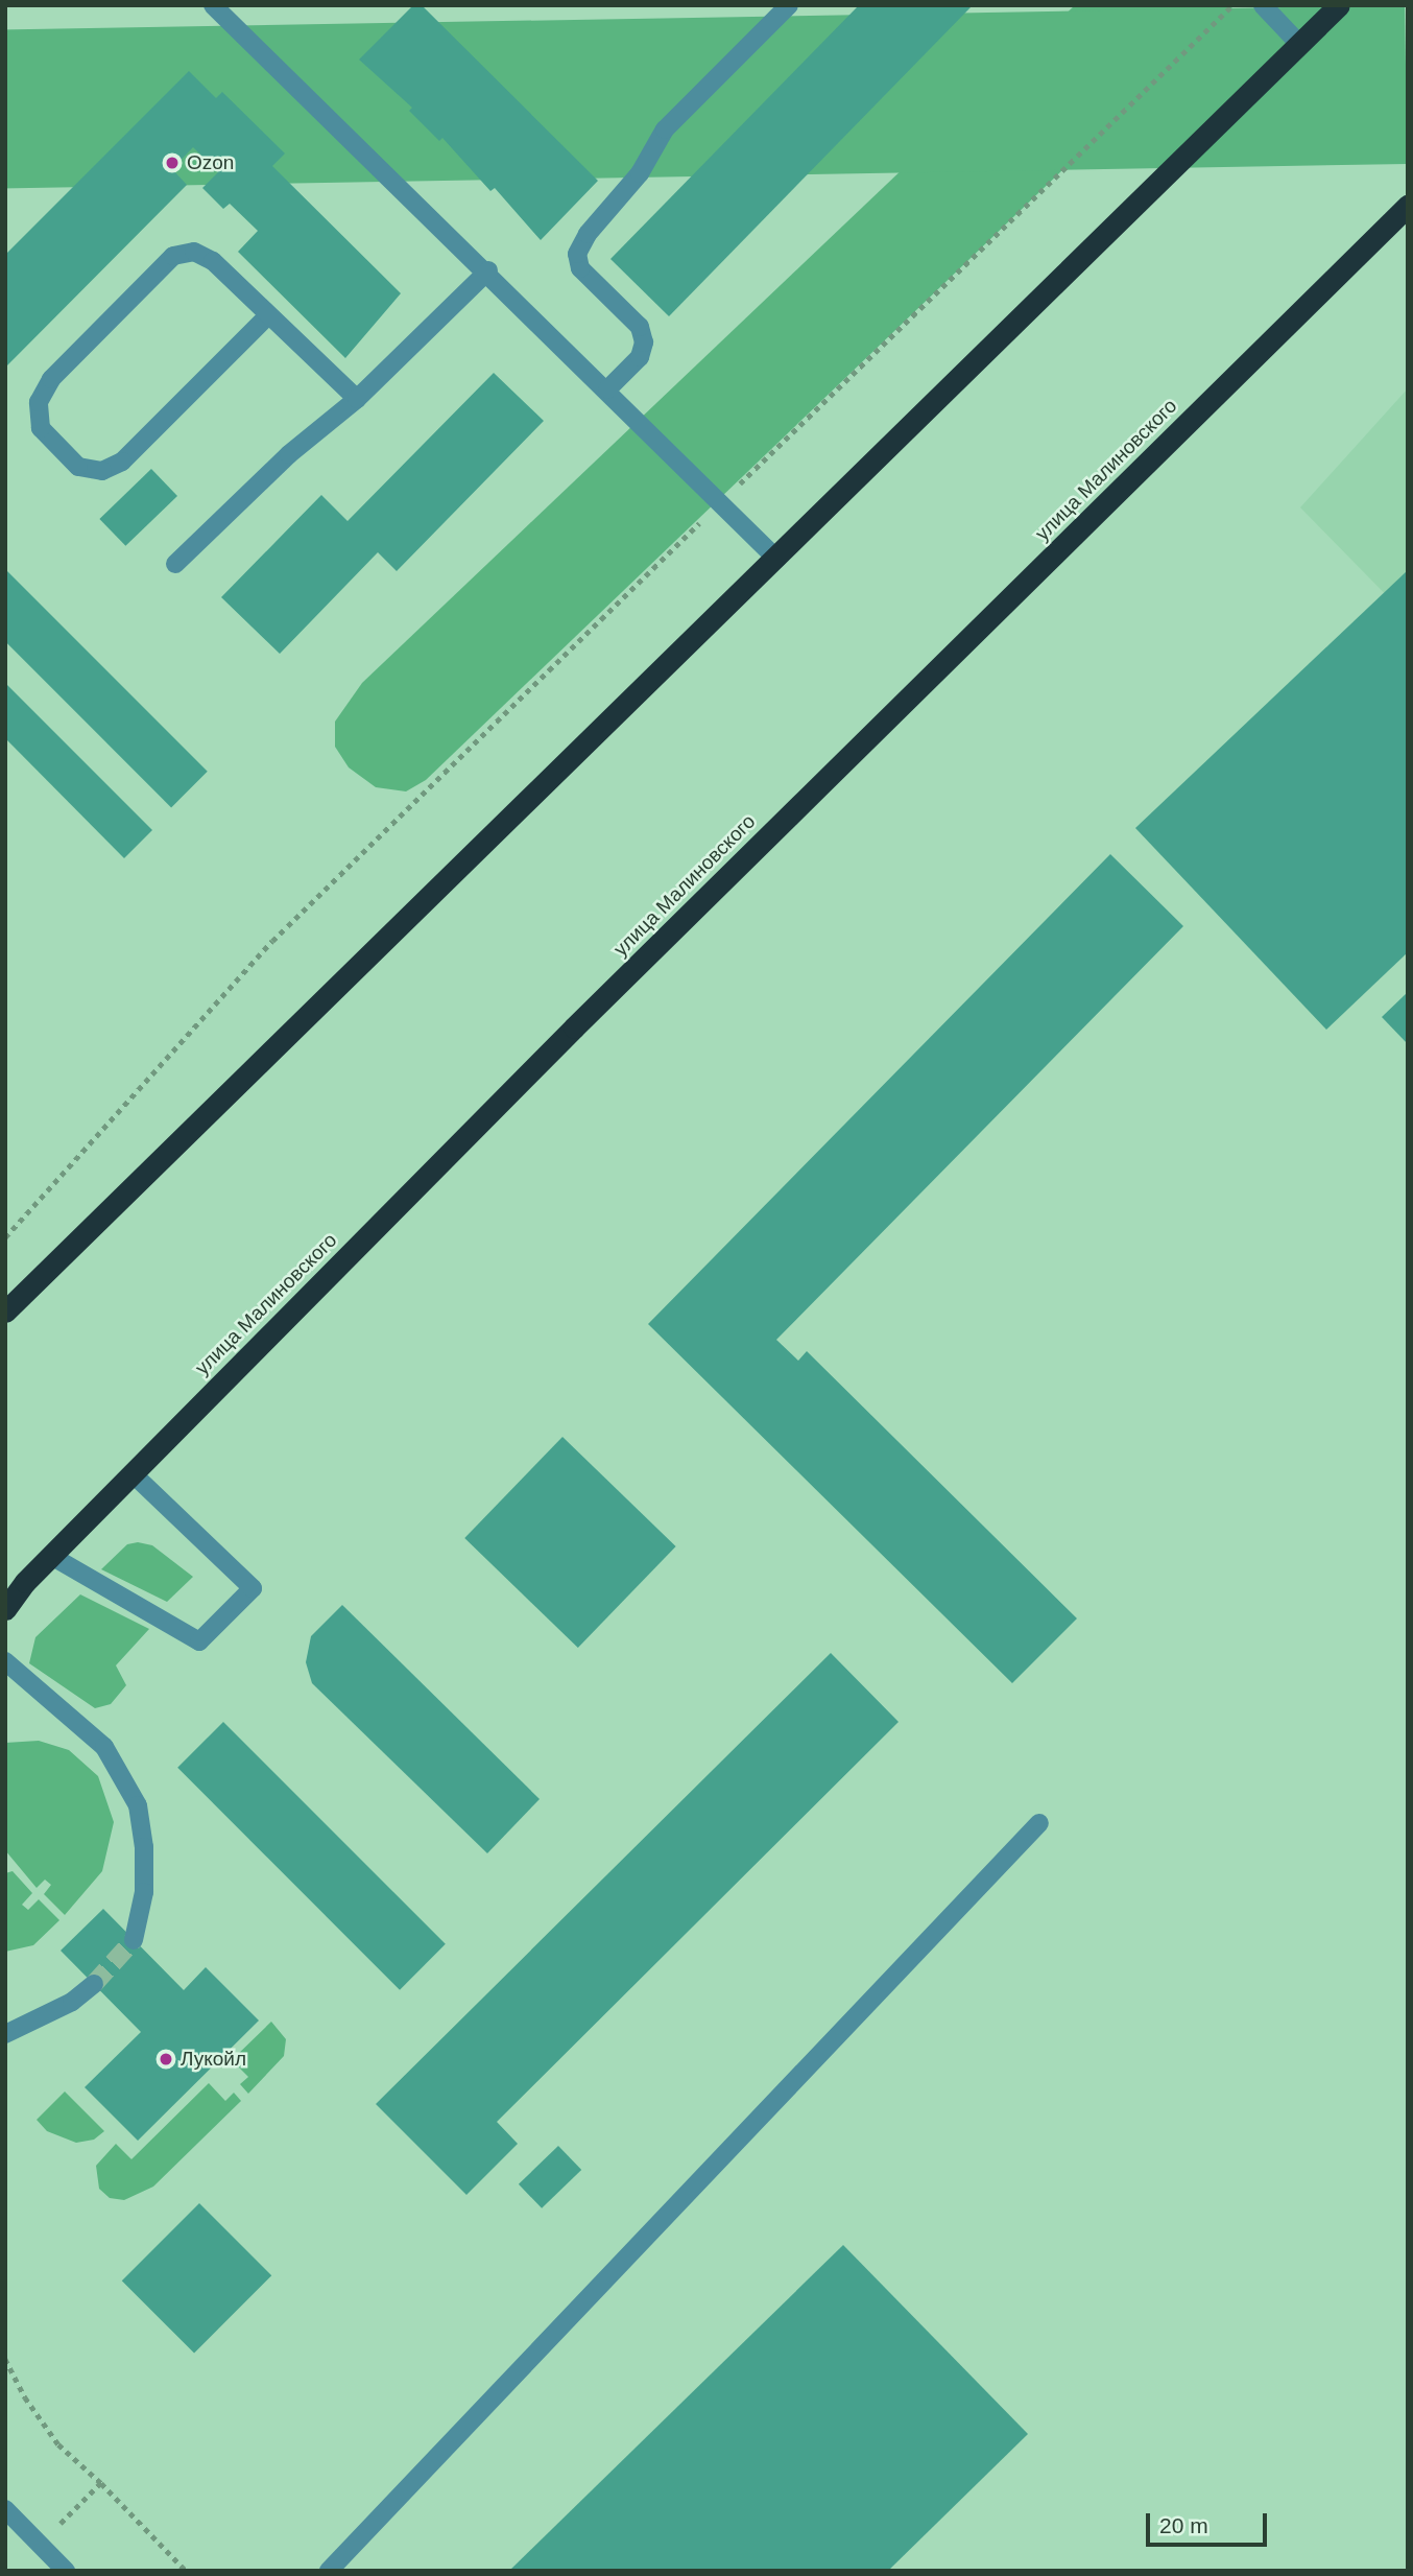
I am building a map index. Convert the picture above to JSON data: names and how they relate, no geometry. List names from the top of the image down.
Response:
{
  "streets": {
    "highway": ["улица Малиновского"]
  },
  "places": ["Ozon", "Лукойл"],
  "scale_bar": "20 m"
}
